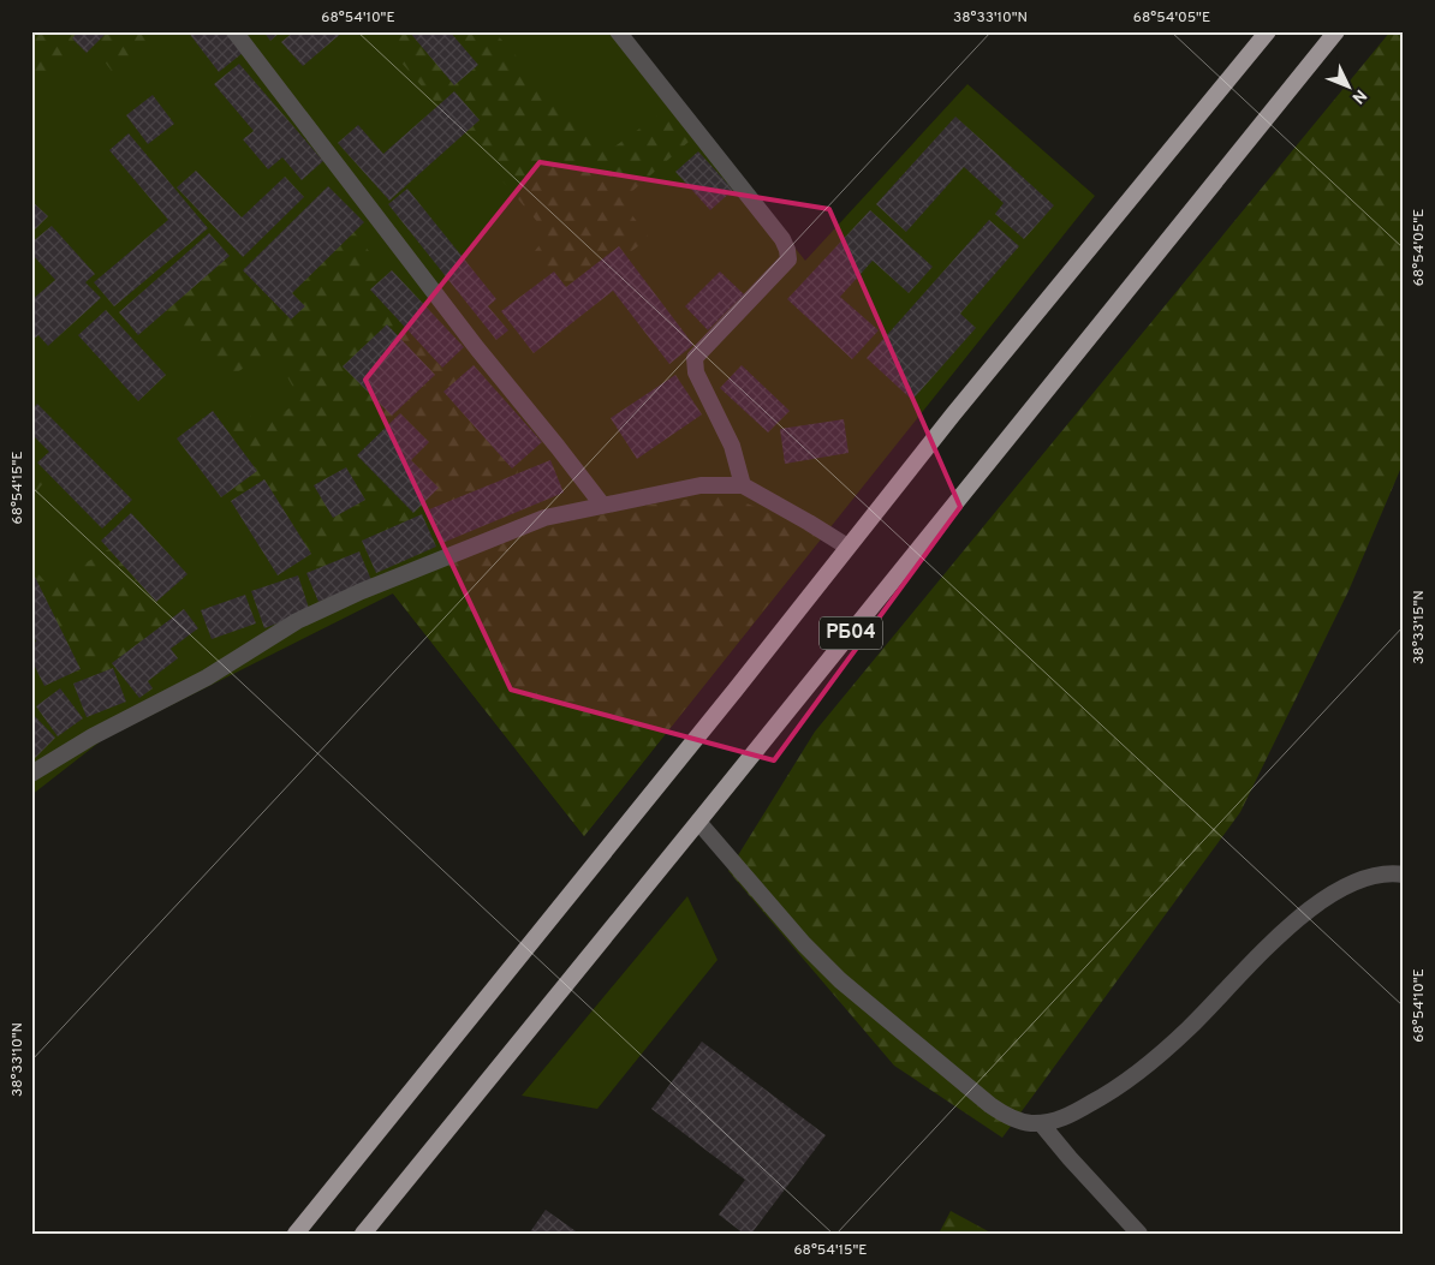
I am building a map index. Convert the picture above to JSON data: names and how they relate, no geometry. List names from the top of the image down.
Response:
{
  "streets": {
    "highway": ["РБ04"]
  },
  "north": "bottom right",
  "coordinates": [
    "68°54'10\"E",
    "38°33'10\"N",
    "68°54'05\"E",
    "68°54'15\"E",
    "38°33'15\"N"
  ]
}
